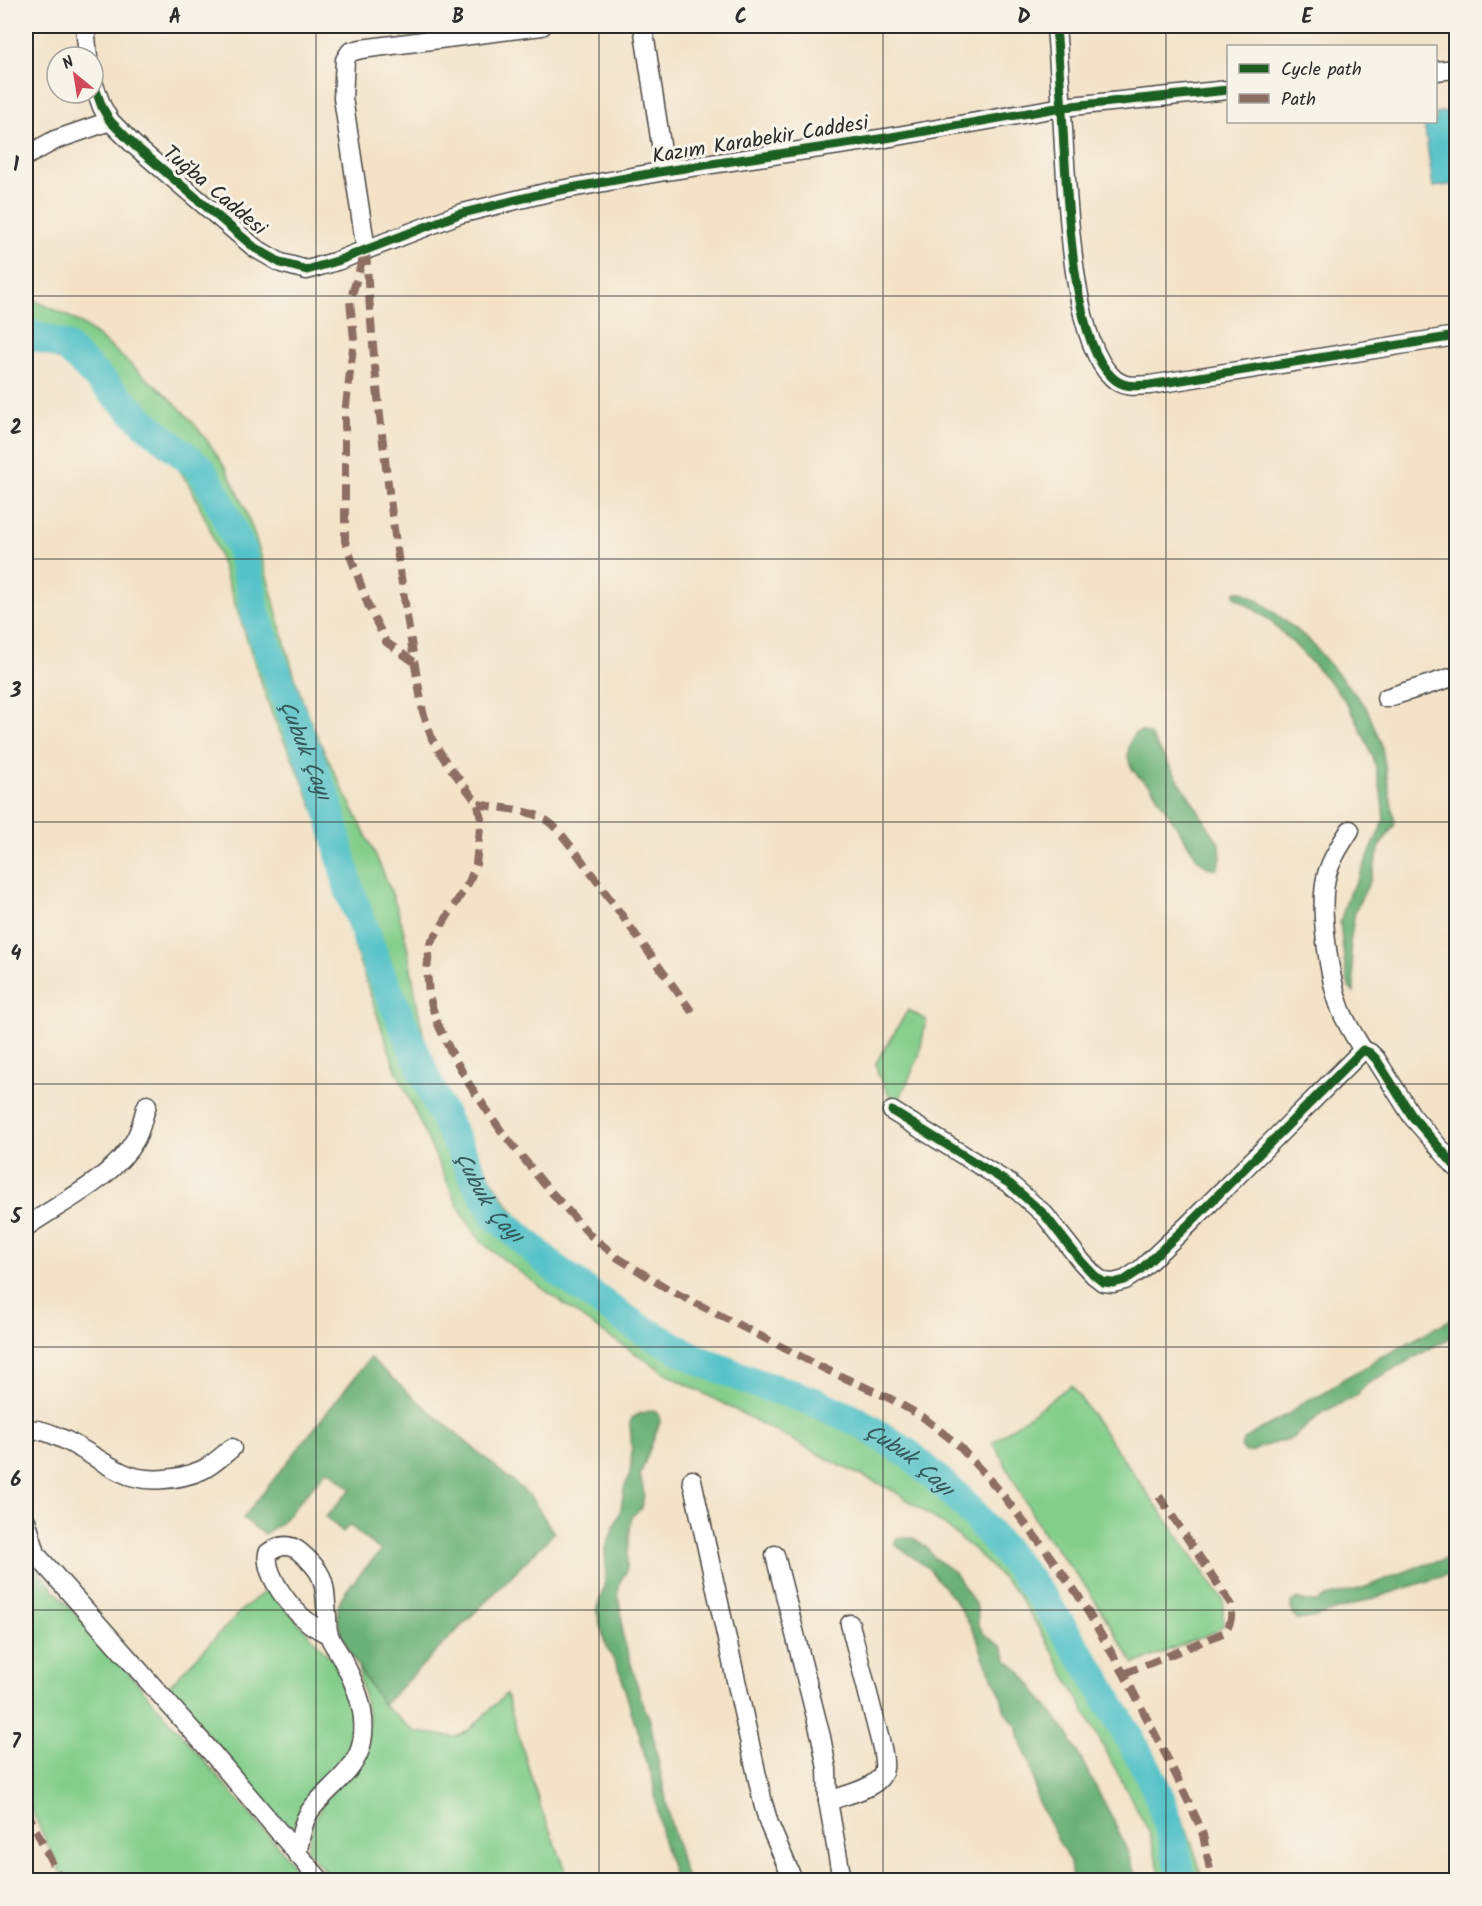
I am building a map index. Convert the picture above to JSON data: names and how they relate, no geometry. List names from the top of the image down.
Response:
{
  "streets": {
    "street": ["Kazım Karabekir Caddesi", "Tuğba Caddesi"]
  },
  "crossings": [
    ["Kazım Karabekir Caddesi", "Tuğba Caddesi"]
  ],
  "water": ["Çubuk Çayı"],
  "legend": ["Cycle path", "Path"],
  "north": "top left",
  "grid": {
    "columns": [
      "A",
      "B",
      "C",
      "D",
      "E"
    ],
    "rows": [
      "1",
      "2",
      "3",
      "4",
      "5",
      "6",
      "7"
    ]
  }
}
